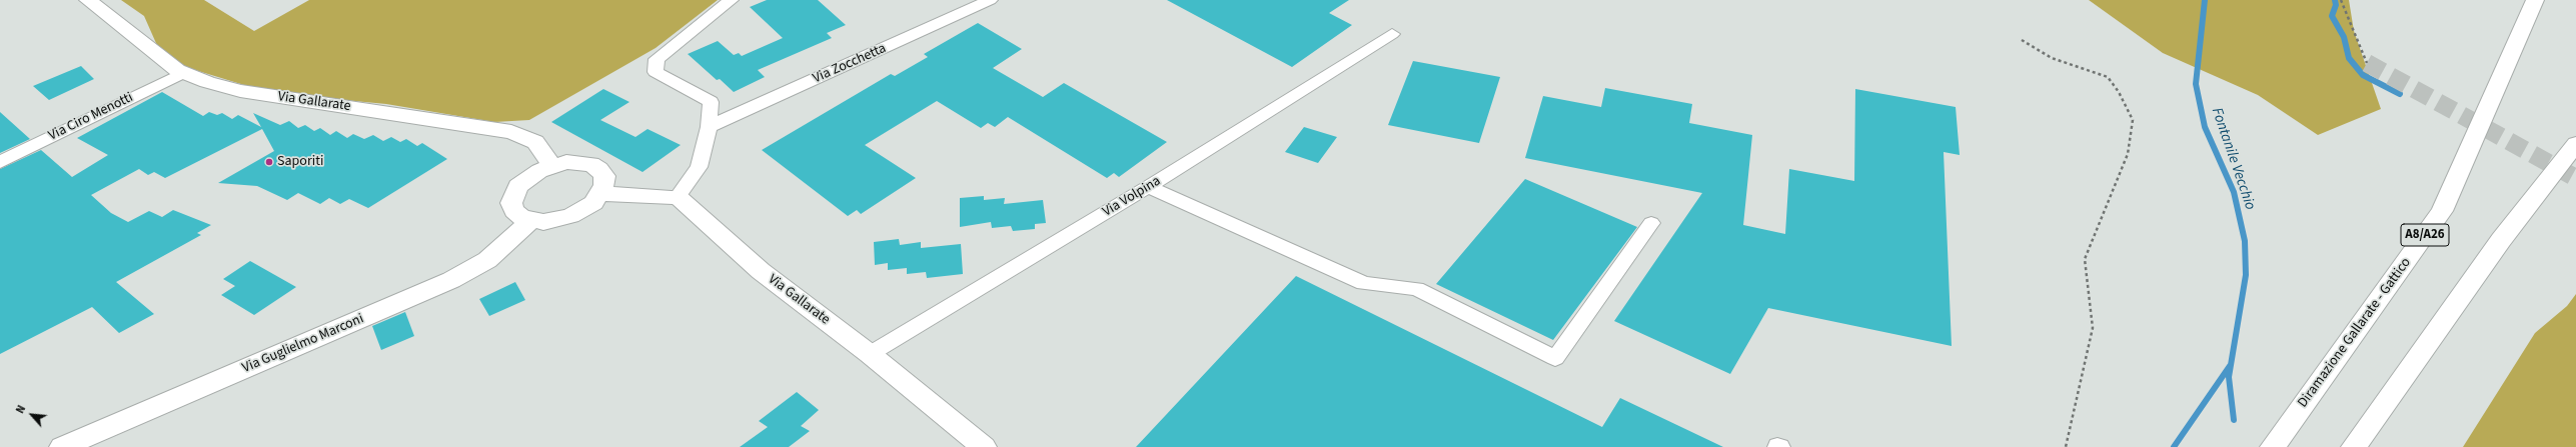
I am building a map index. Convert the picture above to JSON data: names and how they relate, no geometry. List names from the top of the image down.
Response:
{
  "streets": {
    "main road": [
      "Via Gallarate",
      "A8/A26",
      "Diramazione Gallarate - Gattico",
      "Via Guglielmo Marconi"
    ],
    "street": ["Via Zocchetta", "Via Ciro Menotti", "Via Volpina"]
  },
  "crossings": [
    ["Via Gallarate", "Via Ciro Menotti"],
    ["Via Gallarate", "Via Volpina"]
  ],
  "water": ["Fontanile Vecchio"],
  "places": ["Saporiti"],
  "north": "top left"
}
